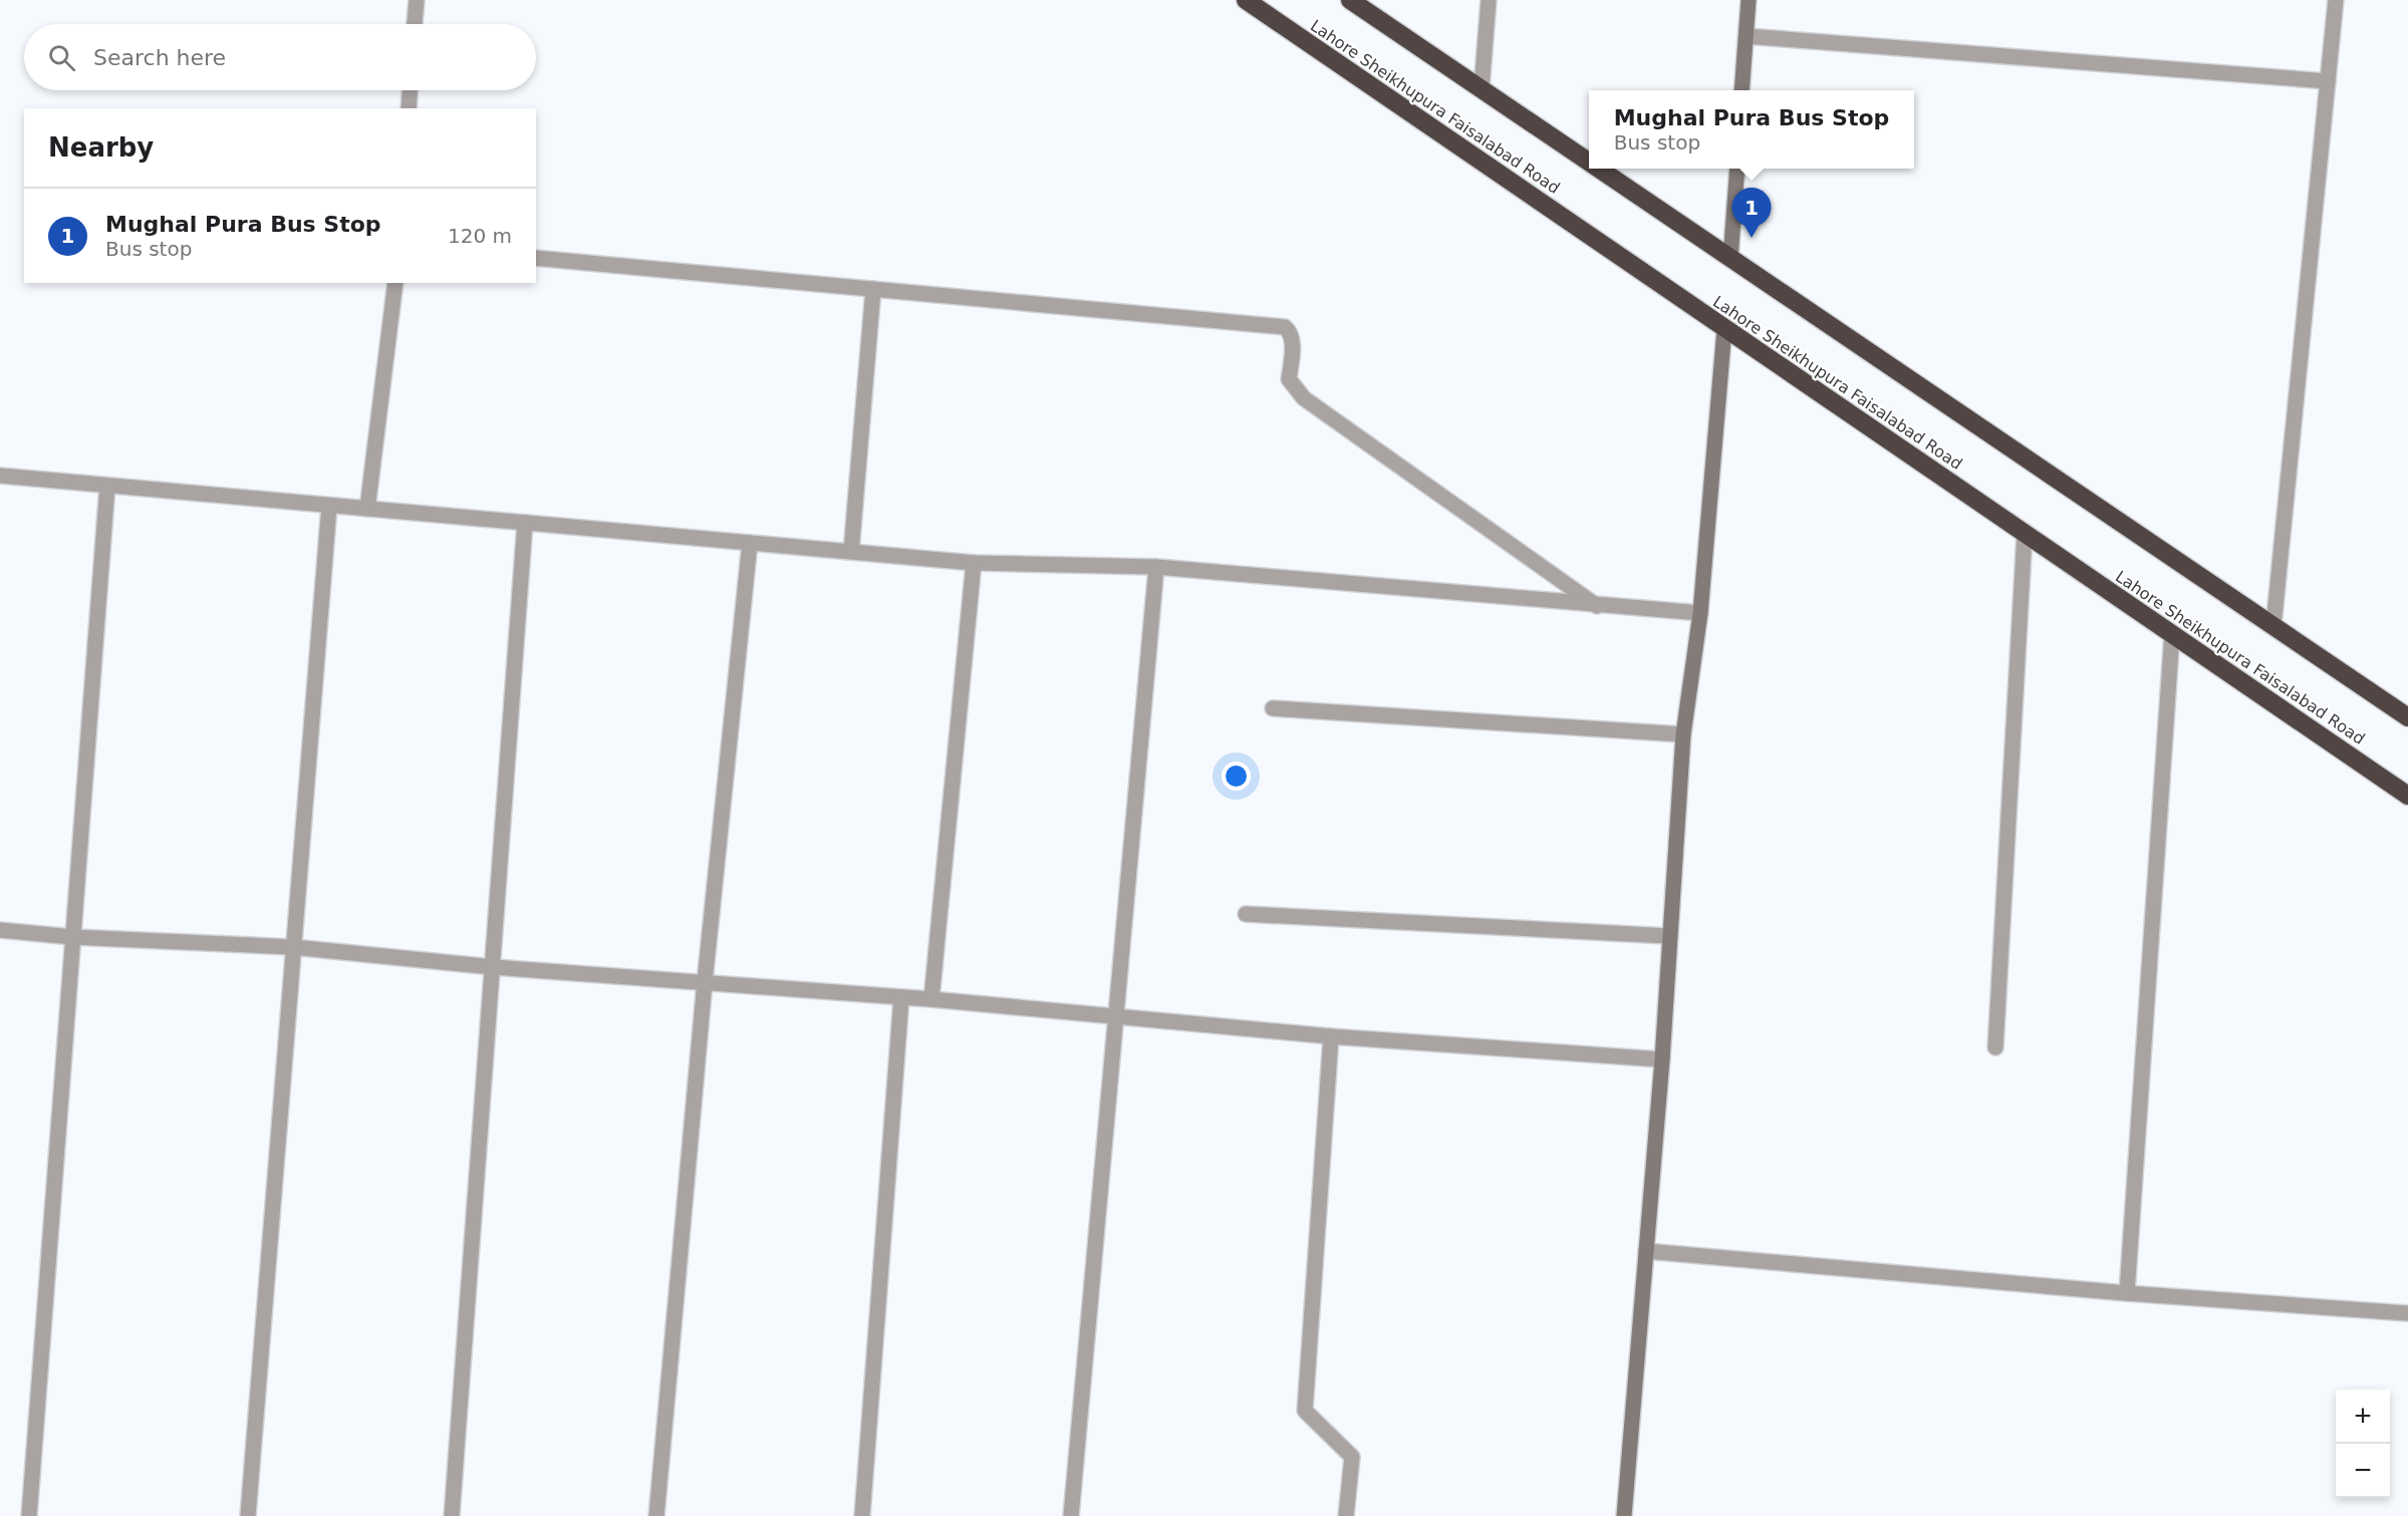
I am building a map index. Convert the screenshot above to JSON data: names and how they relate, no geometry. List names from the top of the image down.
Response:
{
  "streets": {
    "highway": ["Lahore Sheikhupura Faisalabad Road"]
  },
  "page": {
    "search": "Search here",
    "popup": ["Mughal Pura Bus Stop", "Bus stop"],
    "heading": "Nearby",
    "list": [
      {
        "mark": "1",
        "name": "Mughal Pura Bus Stop",
        "note": "Bus stop",
        "value": "120 m"
      }
    ],
    "pins": "1",
    "map_buttons": ["+", "−"]
  }
}
